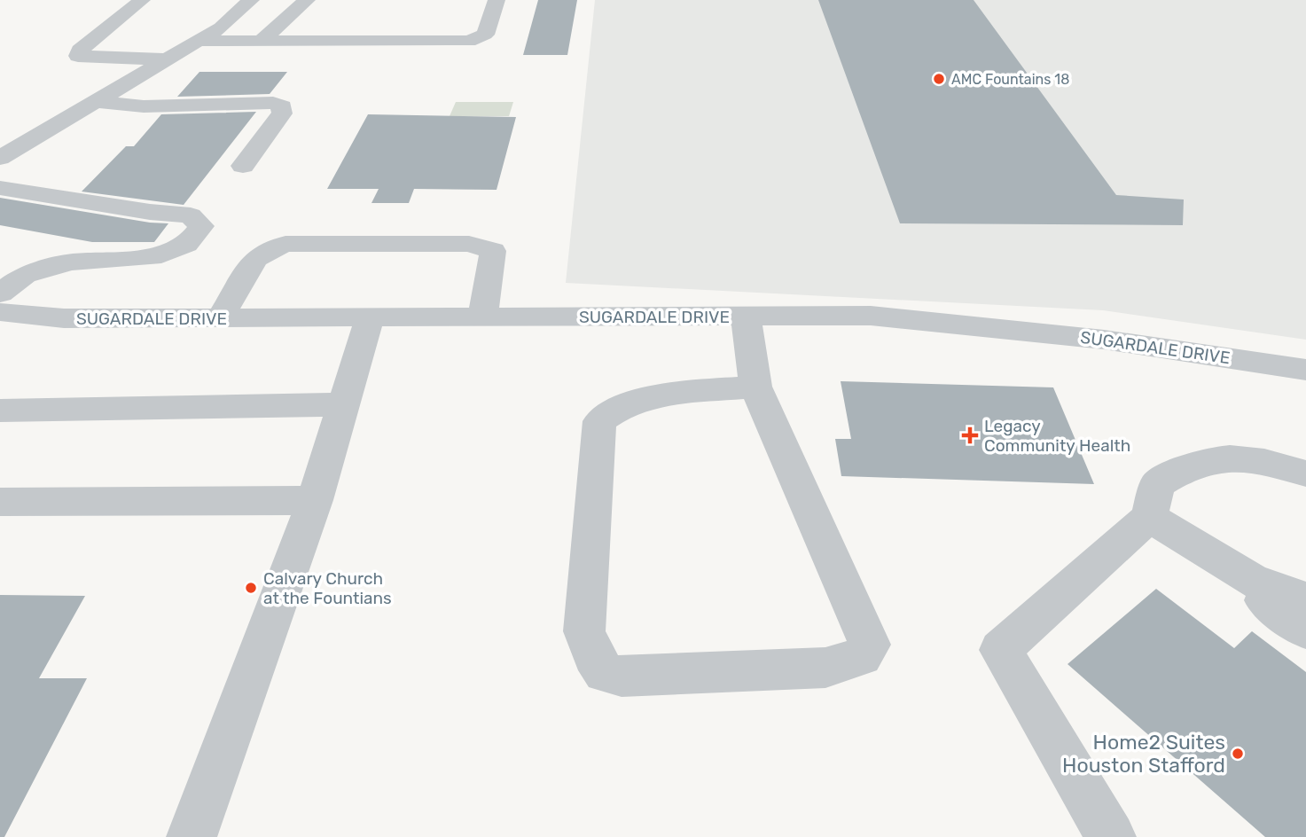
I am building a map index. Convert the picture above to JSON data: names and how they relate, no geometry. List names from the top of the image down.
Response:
{
  "streets": {
    "street": ["SUGARDALE DRIVE"]
  },
  "places": {
    "other": ["AMC Fountains 18", "Calvary Church at the Fountians", "Home2 Suites Houston Stafford"],
    "health": ["Legacy Community Health"]
  }
}
